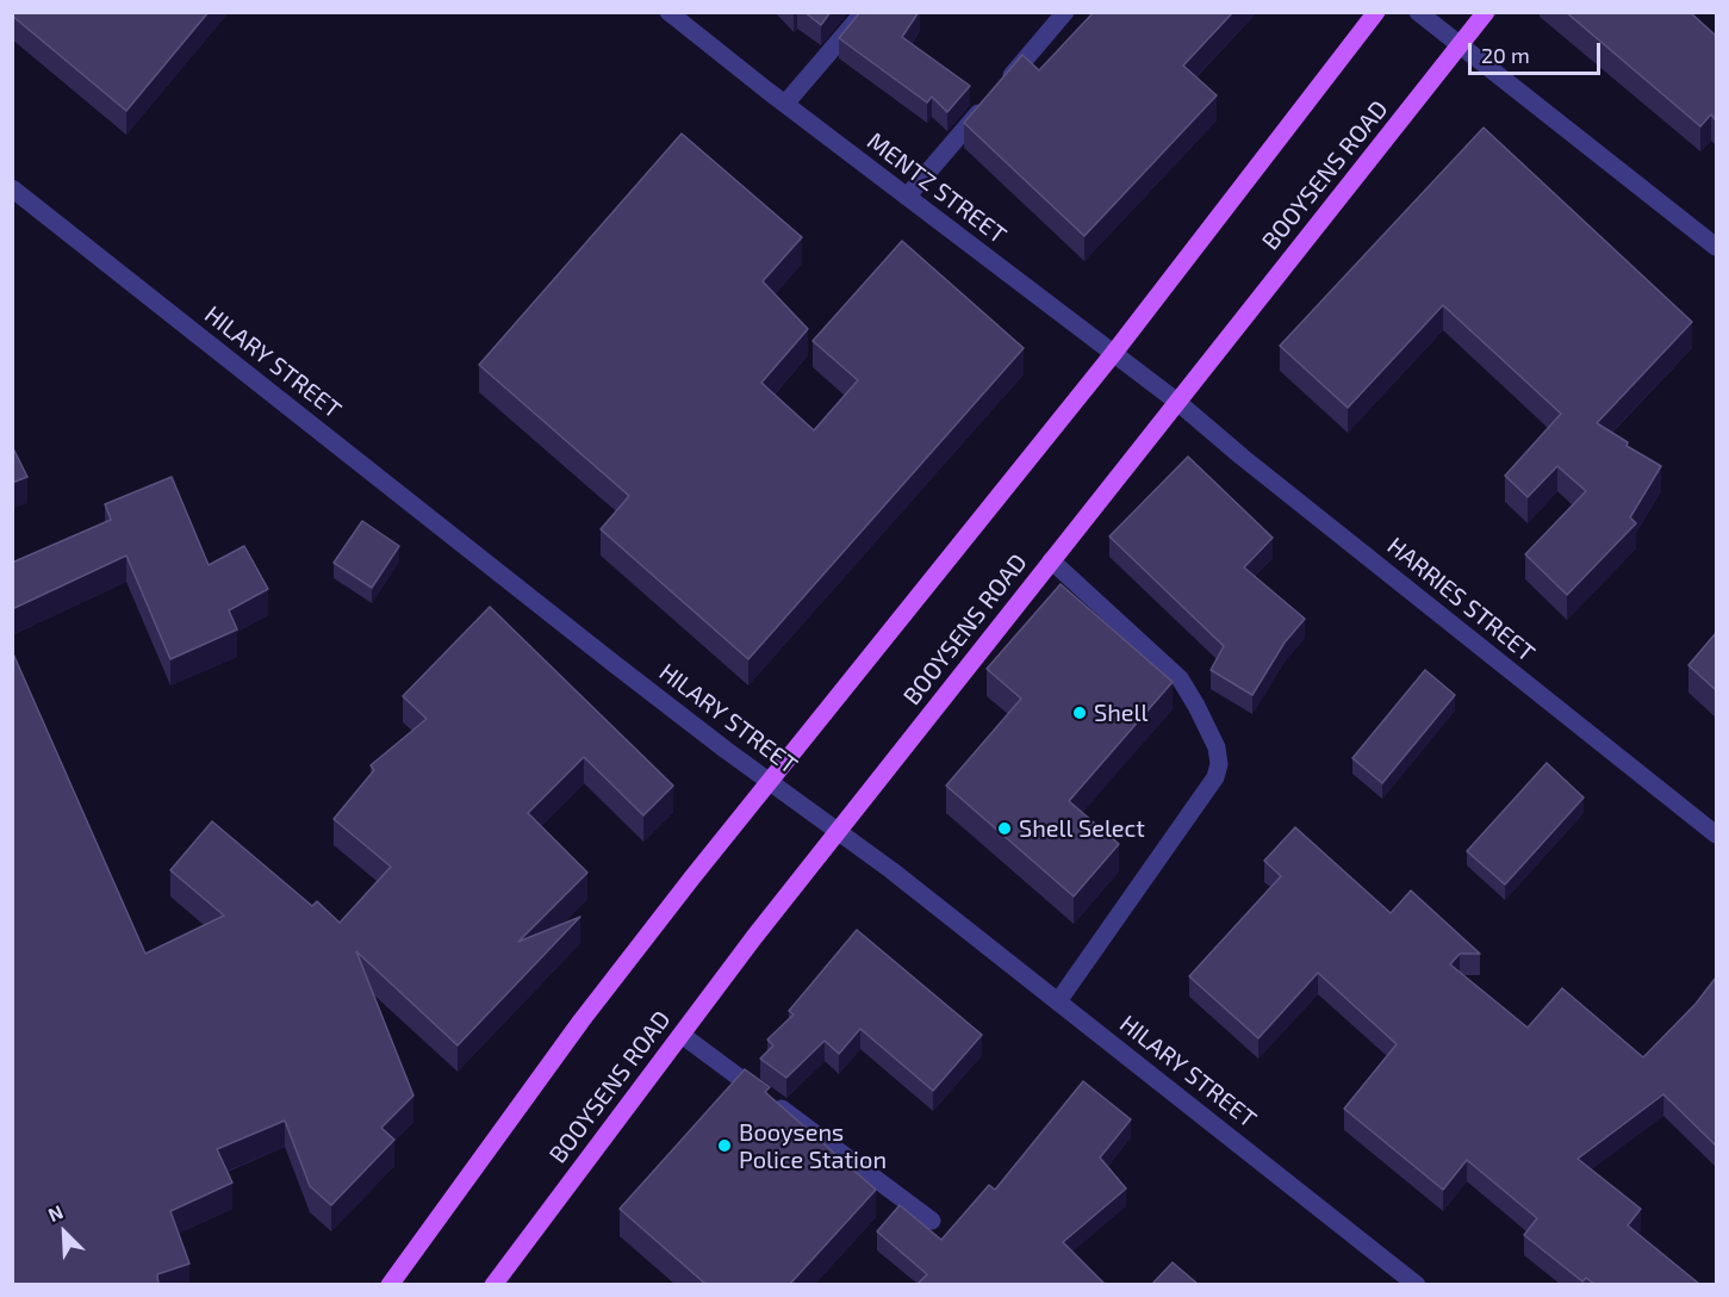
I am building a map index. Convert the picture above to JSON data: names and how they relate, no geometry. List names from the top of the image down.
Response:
{
  "streets": {
    "main road": ["BOOYSENS ROAD"],
    "street": ["MENTZ STREET", "HILARY STREET", "HARRIES STREET"]
  },
  "crossings": [
    ["BOOYSENS ROAD", "MENTZ STREET"],
    ["BOOYSENS ROAD", "HILARY STREET"],
    ["BOOYSENS ROAD", "HARRIES STREET"],
    ["MENTZ STREET", "HARRIES STREET"]
  ],
  "places": ["Shell", "Shell Select", "Booysens Police Station"],
  "scale_bar": "20 m",
  "north": "top left"
}
